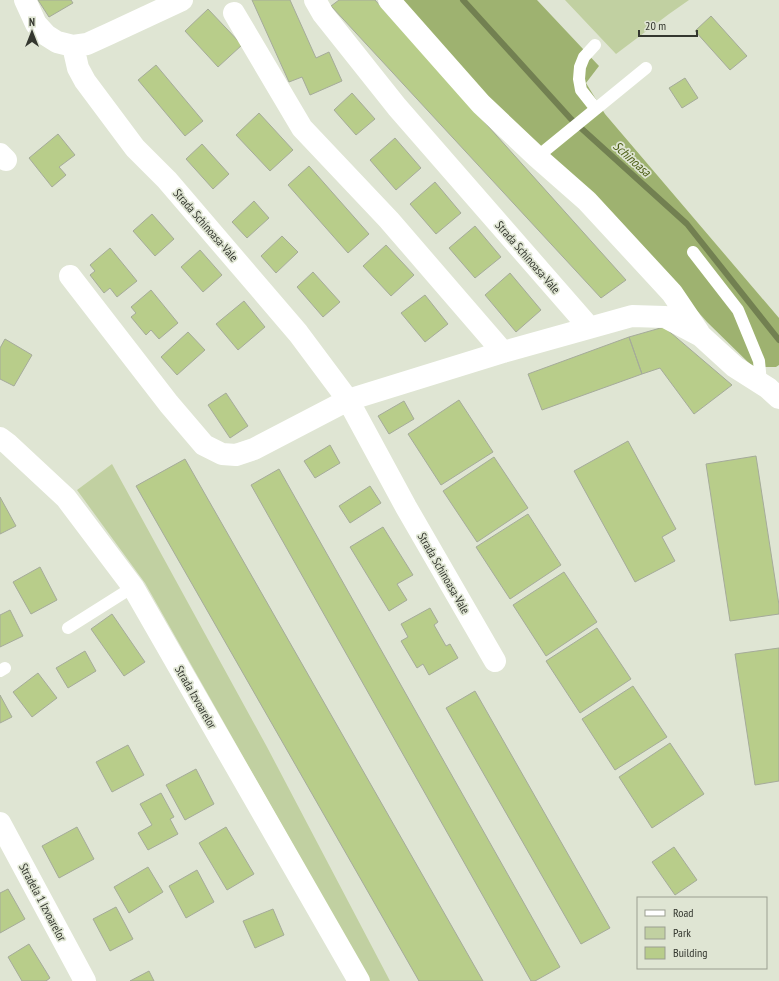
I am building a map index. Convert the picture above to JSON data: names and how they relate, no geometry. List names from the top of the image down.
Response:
{
  "streets": {
    "street": ["Strada Schinoasa-Vale", "Strada Izvoarelor", "Stradela 1 Izvoarelor"]
  },
  "water": ["Schinoasa"],
  "legend": ["Road", "Park", "Building"],
  "scale_bar": "20 m",
  "north": "top"
}
